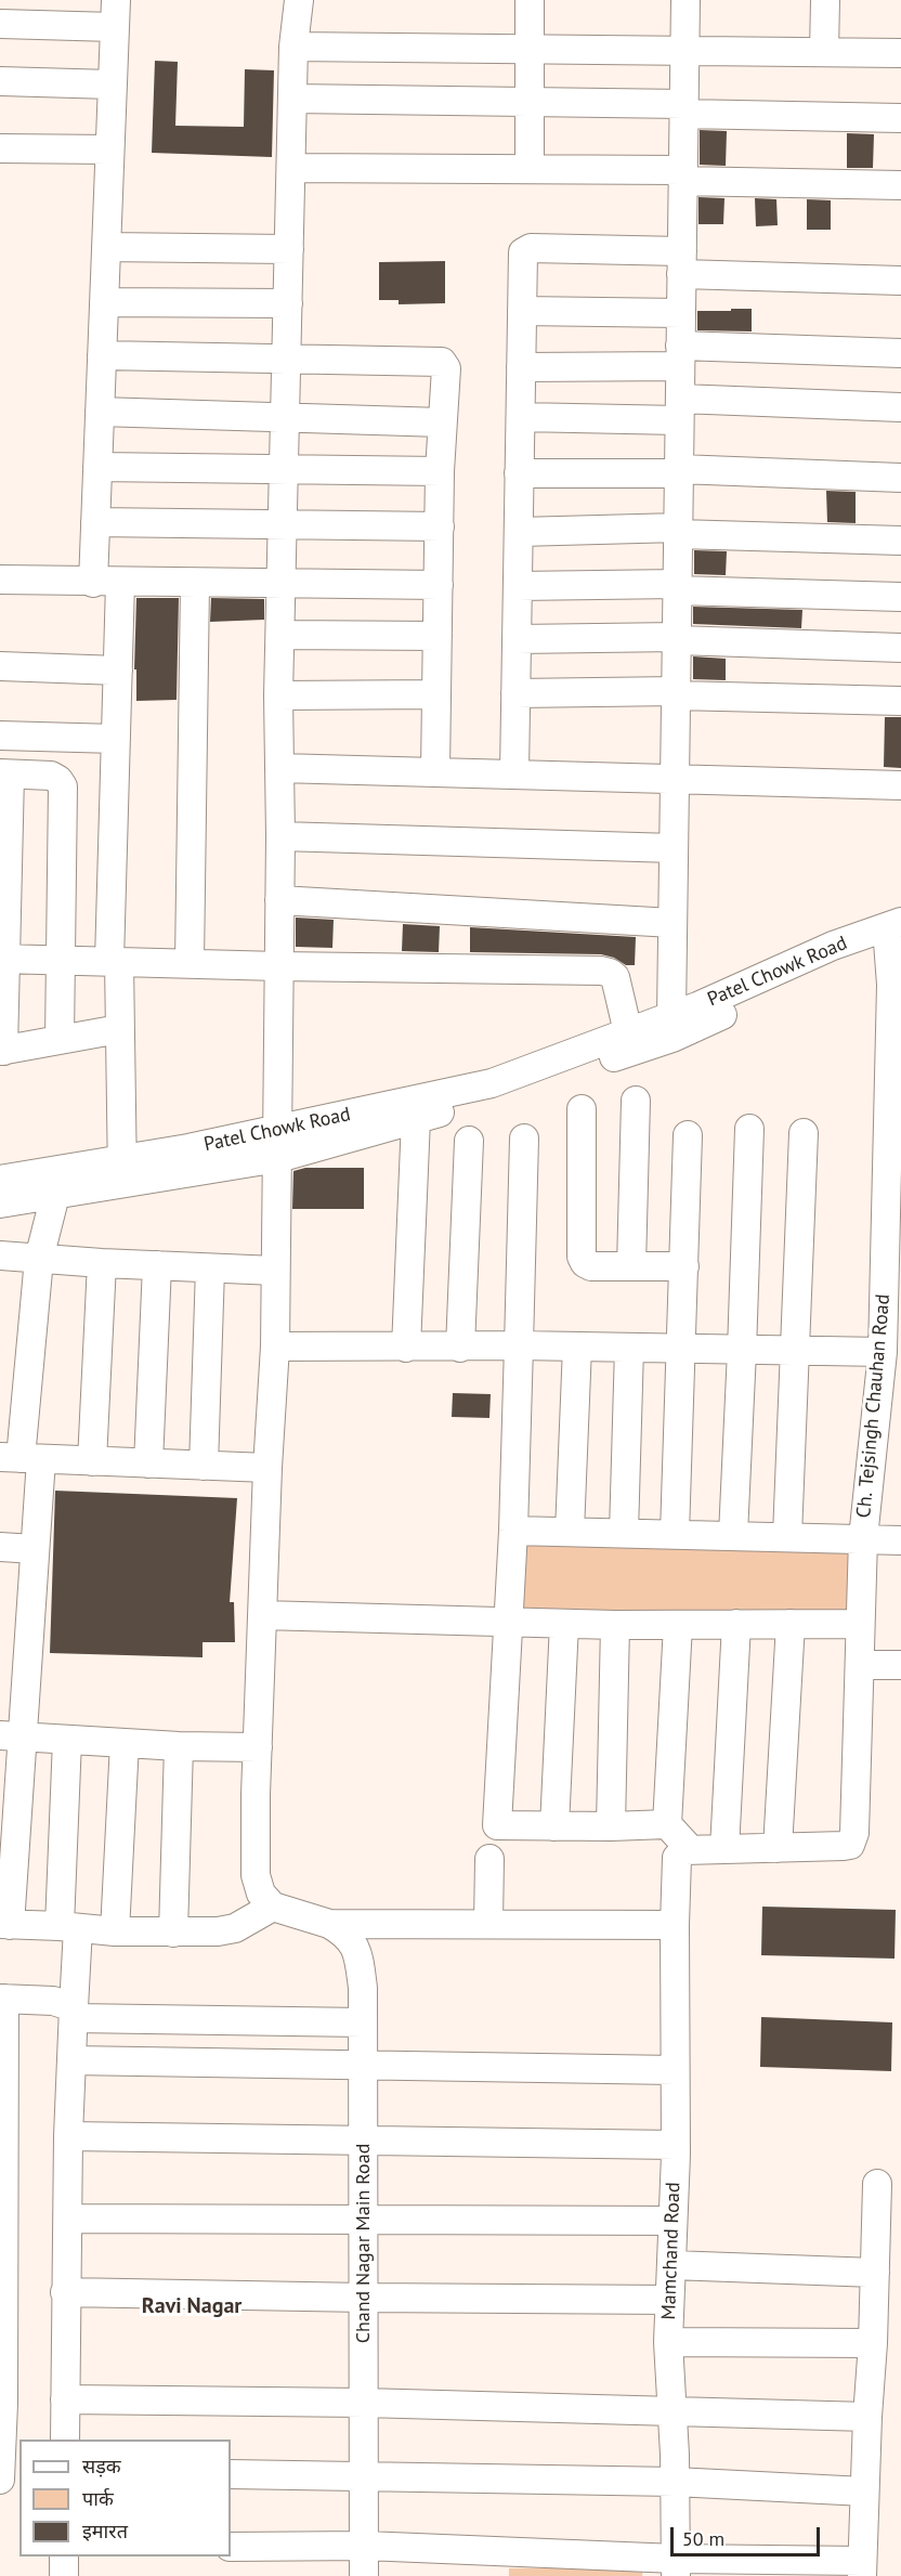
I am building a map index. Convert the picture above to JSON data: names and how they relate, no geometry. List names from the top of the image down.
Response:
{
  "streets": {
    "street": [
      "Patel Chowk Road",
      "Ch. Tejsingh Chauhan Road",
      "Chand Nagar Main Road",
      "Mamchand Road"
    ]
  },
  "crossings": [
    ["Patel Chowk Road", "Ch. Tejsingh Chauhan Road"]
  ],
  "districts": ["Ravi Nagar"],
  "legend": ["सड़क", "पार्क", "इमारत"],
  "scale_bar": "50 m"
}
